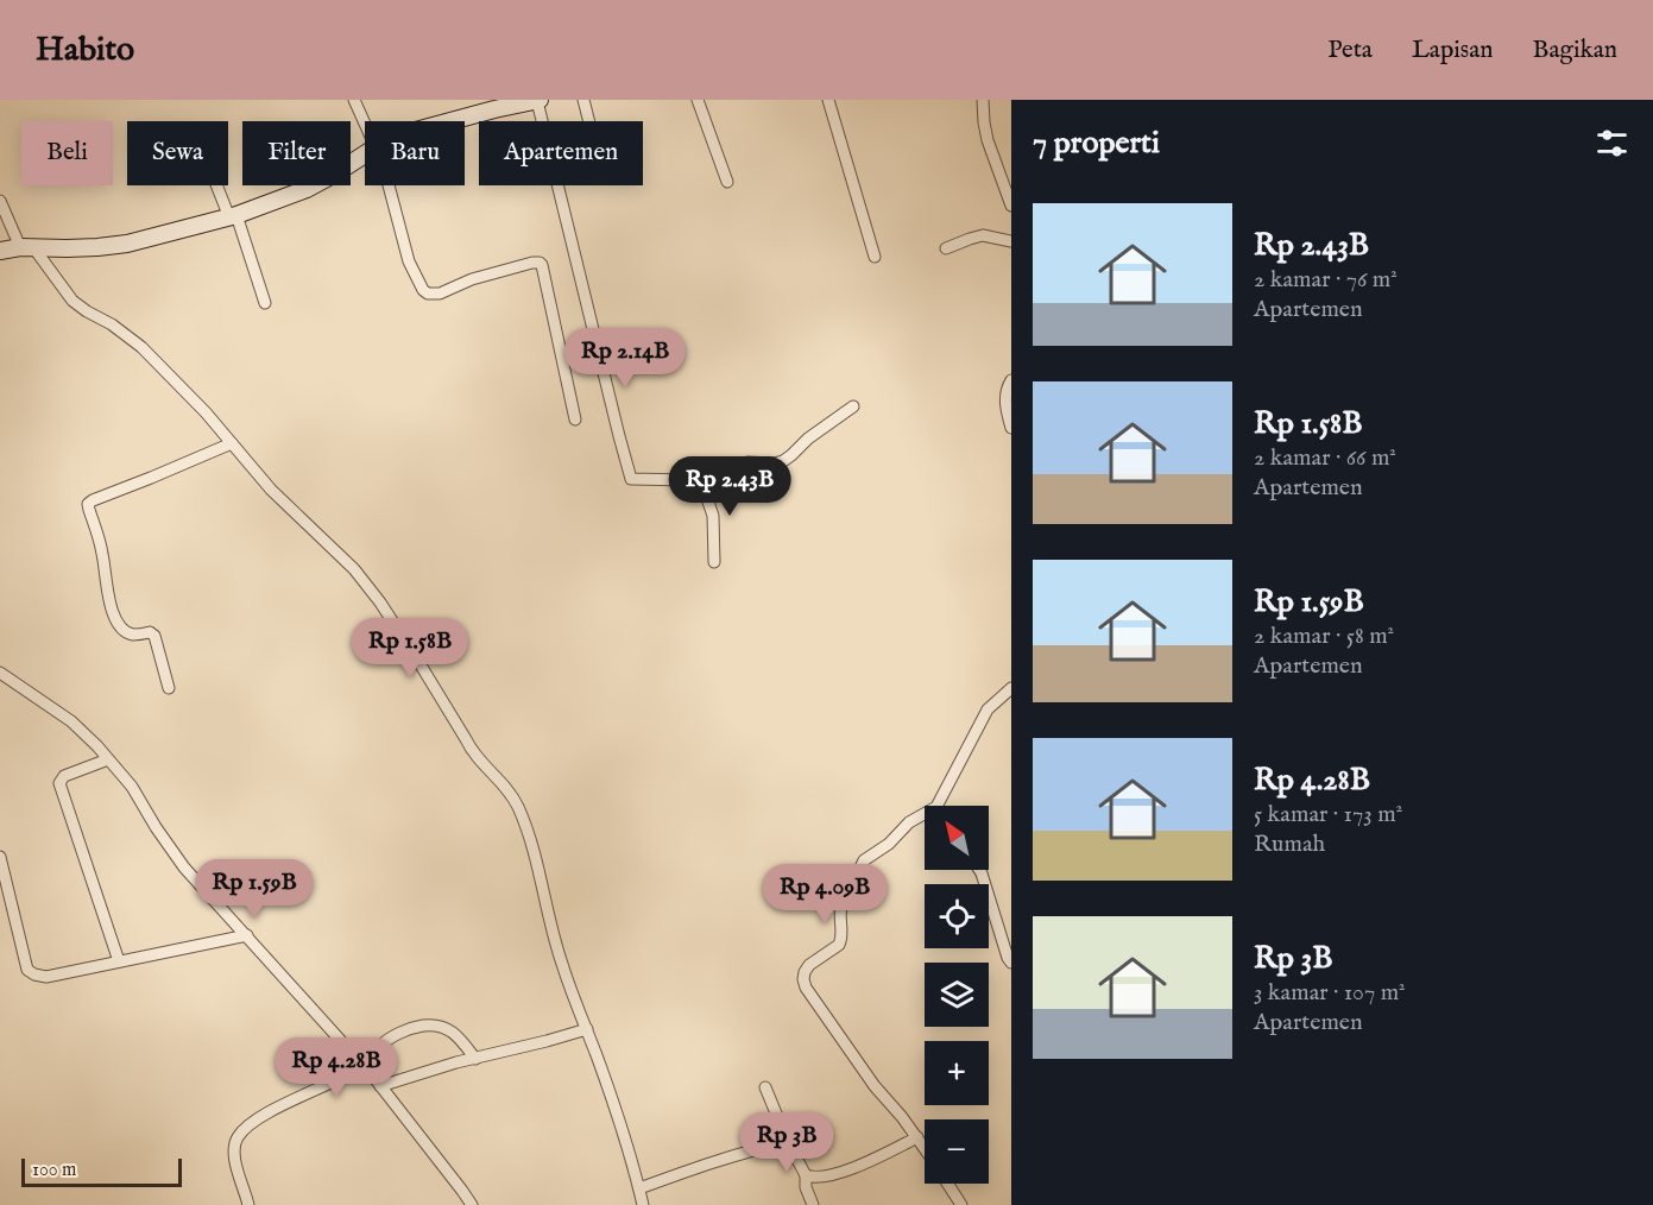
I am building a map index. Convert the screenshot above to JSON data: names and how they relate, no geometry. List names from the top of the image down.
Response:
{
  "scale_bar": "100 m",
  "north": "top left",
  "page": {
    "header": "Habito",
    "nav": ["Peta", "Lapisan", "Bagikan"],
    "heading": "7 properti",
    "chip": [
      "Beli",
      "Sewa",
      "Filter",
      "Baru",
      "Apartemen"
    ],
    "list": [
      {
        "name": "Rp 2.43B",
        "note": "2 kamar · 76 m² · Apartemen"
      },
      {
        "name": "Rp 1.58B",
        "note": "2 kamar · 66 m² · Apartemen"
      },
      {
        "name": "Rp 1.59B",
        "note": "2 kamar · 58 m² · Apartemen"
      },
      {
        "name": "Rp 4.28B",
        "note": "5 kamar · 173 m² · Rumah"
      },
      {
        "name": "Rp 3B",
        "note": "3 kamar · 107 m² · Apartemen"
      }
    ],
    "price": [
      "Rp 2.14B",
      "Rp 2.43B",
      "Rp 1.58B",
      "Rp 1.59B",
      "Rp 4.09B",
      "Rp 4.28B",
      "Rp 3B"
    ],
    "map_buttons": ["+", "−"],
    "scale": "100 m"
  }
}
